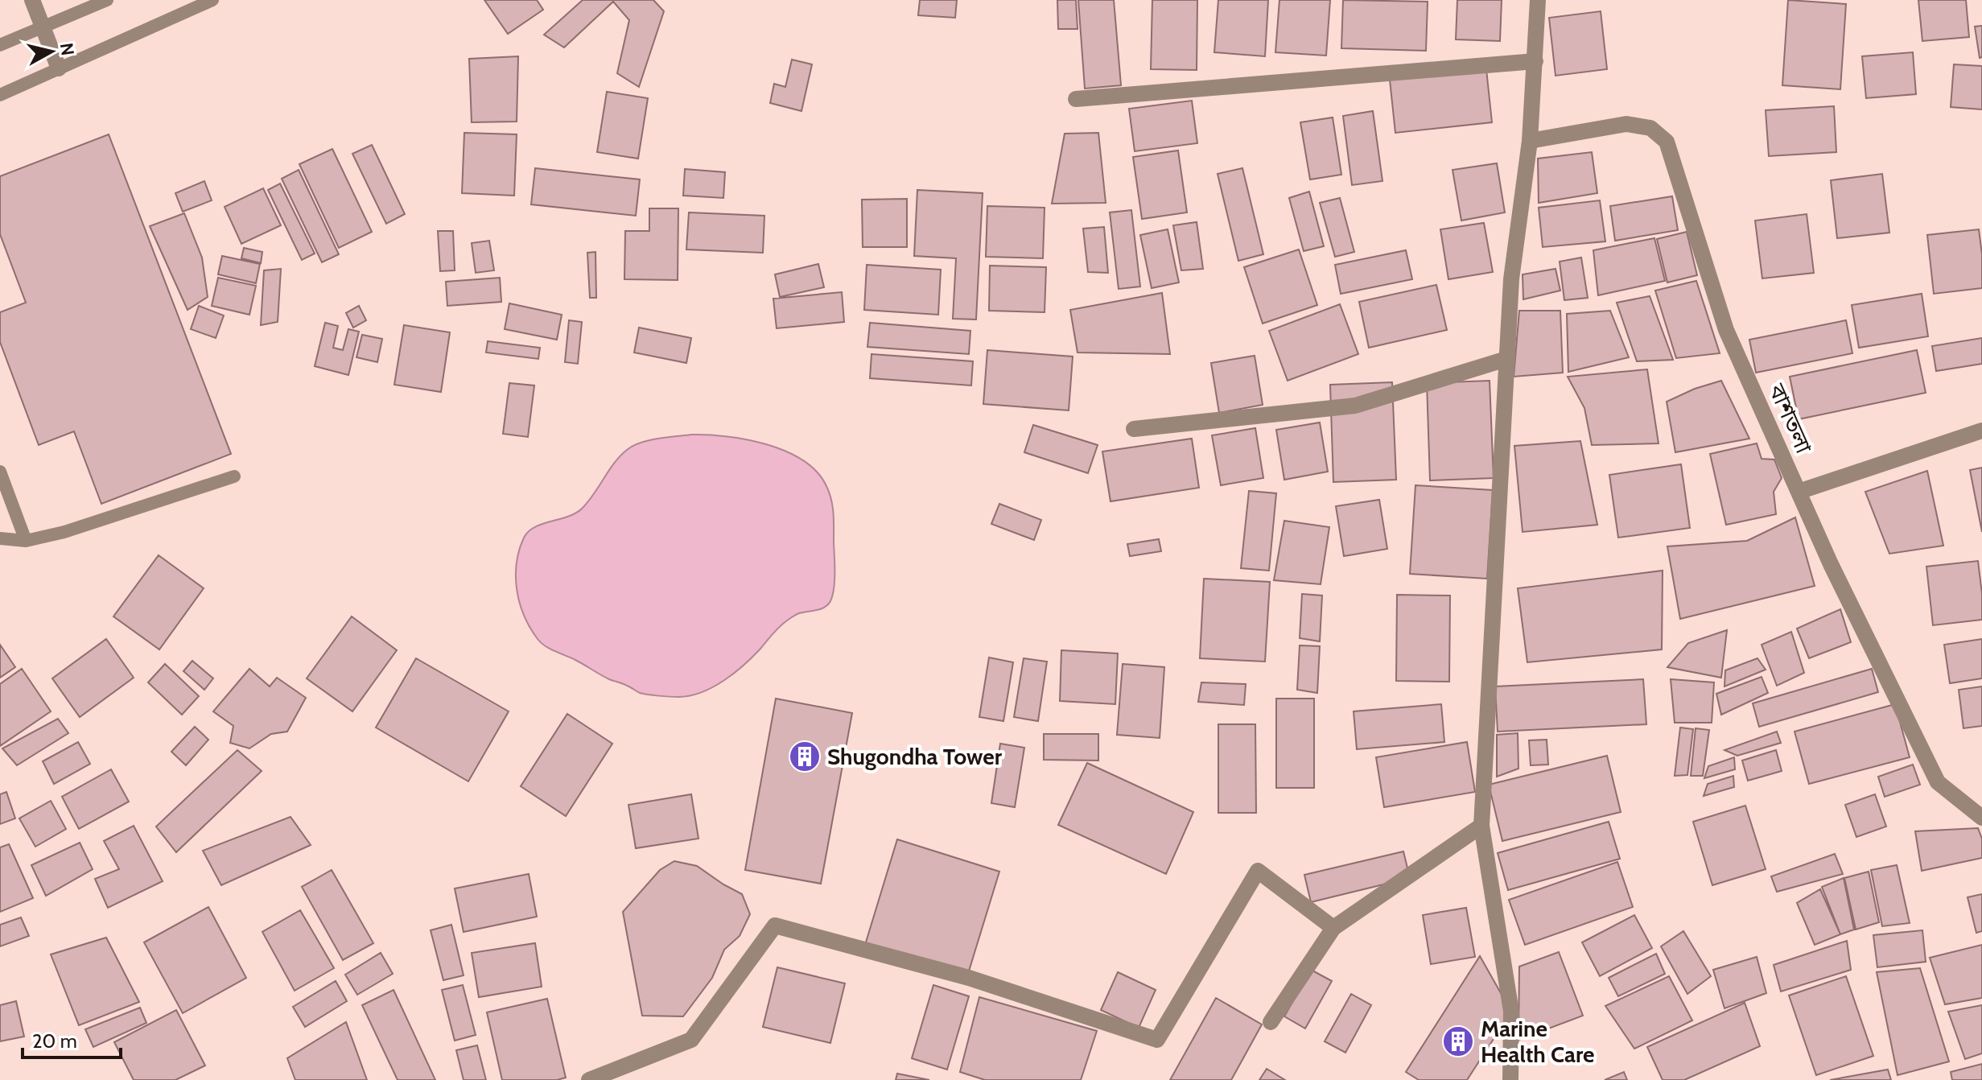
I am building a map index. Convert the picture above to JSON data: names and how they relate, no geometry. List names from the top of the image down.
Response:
{
  "streets": {
    "street": ["বাশতলা"]
  },
  "places": {
    "building": ["Shugondha Tower", "Marine Health Care"]
  },
  "scale_bar": "20 m",
  "north": "right"
}
